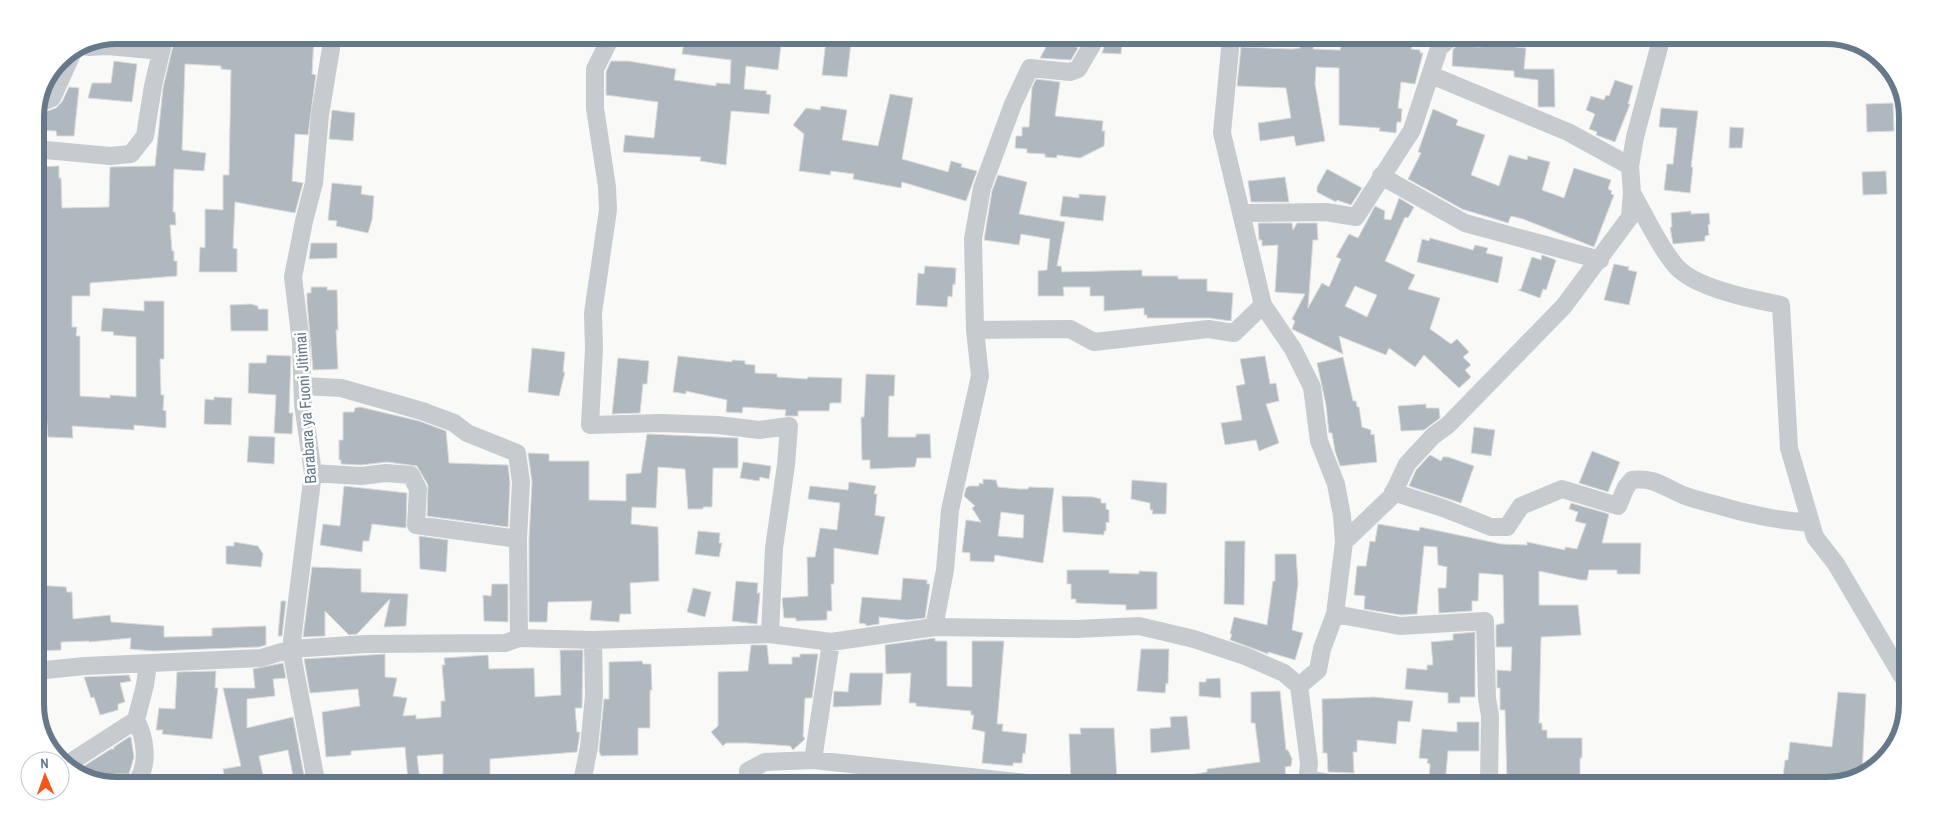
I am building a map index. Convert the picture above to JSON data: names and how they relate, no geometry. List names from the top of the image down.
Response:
{
  "streets": {
    "street": ["Barabara ya Fuoni Jitimai"]
  },
  "north": "top"
}
